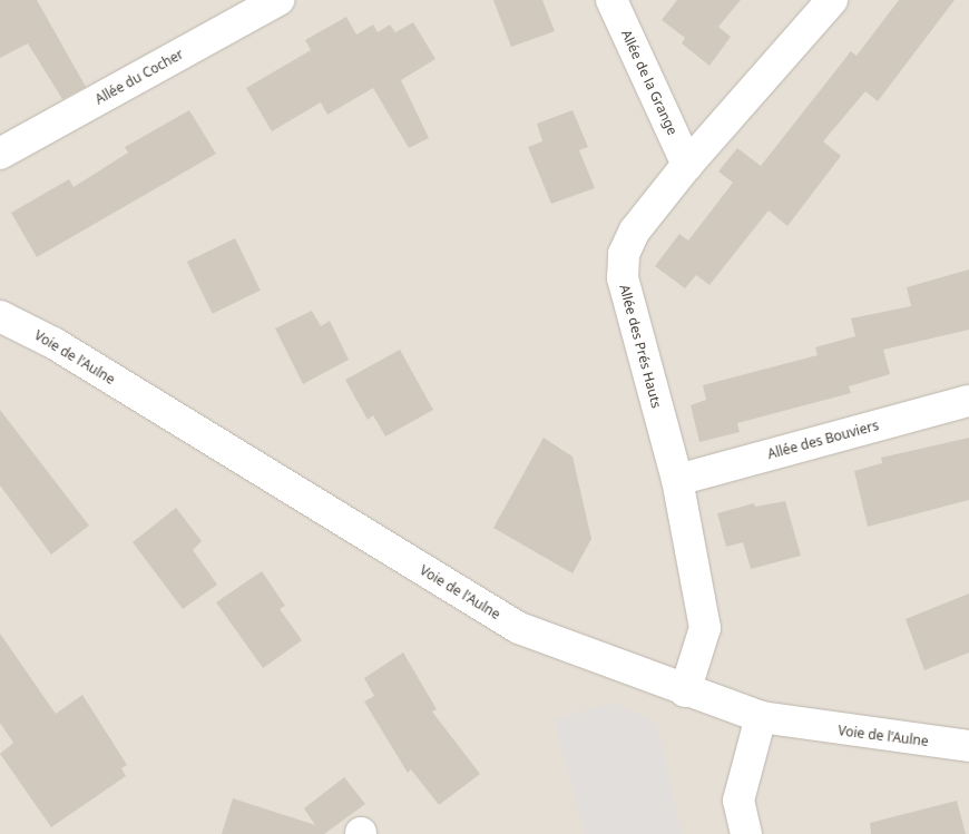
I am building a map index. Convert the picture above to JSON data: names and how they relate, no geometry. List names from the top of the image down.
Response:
{
  "streets": {
    "street": [
      "Allée du Cocher",
      "Allée de la Grange",
      "Allée des Prés Hauts",
      "Voie de l'Aulne",
      "Allée des Bouviers"
    ]
  },
  "crossings": [
    ["Allée de la Grange", "Allée des Prés Hauts"],
    ["Allée des Prés Hauts", "Voie de l'Aulne"],
    ["Allée des Prés Hauts", "Allée des Bouviers"]
  ]
}
